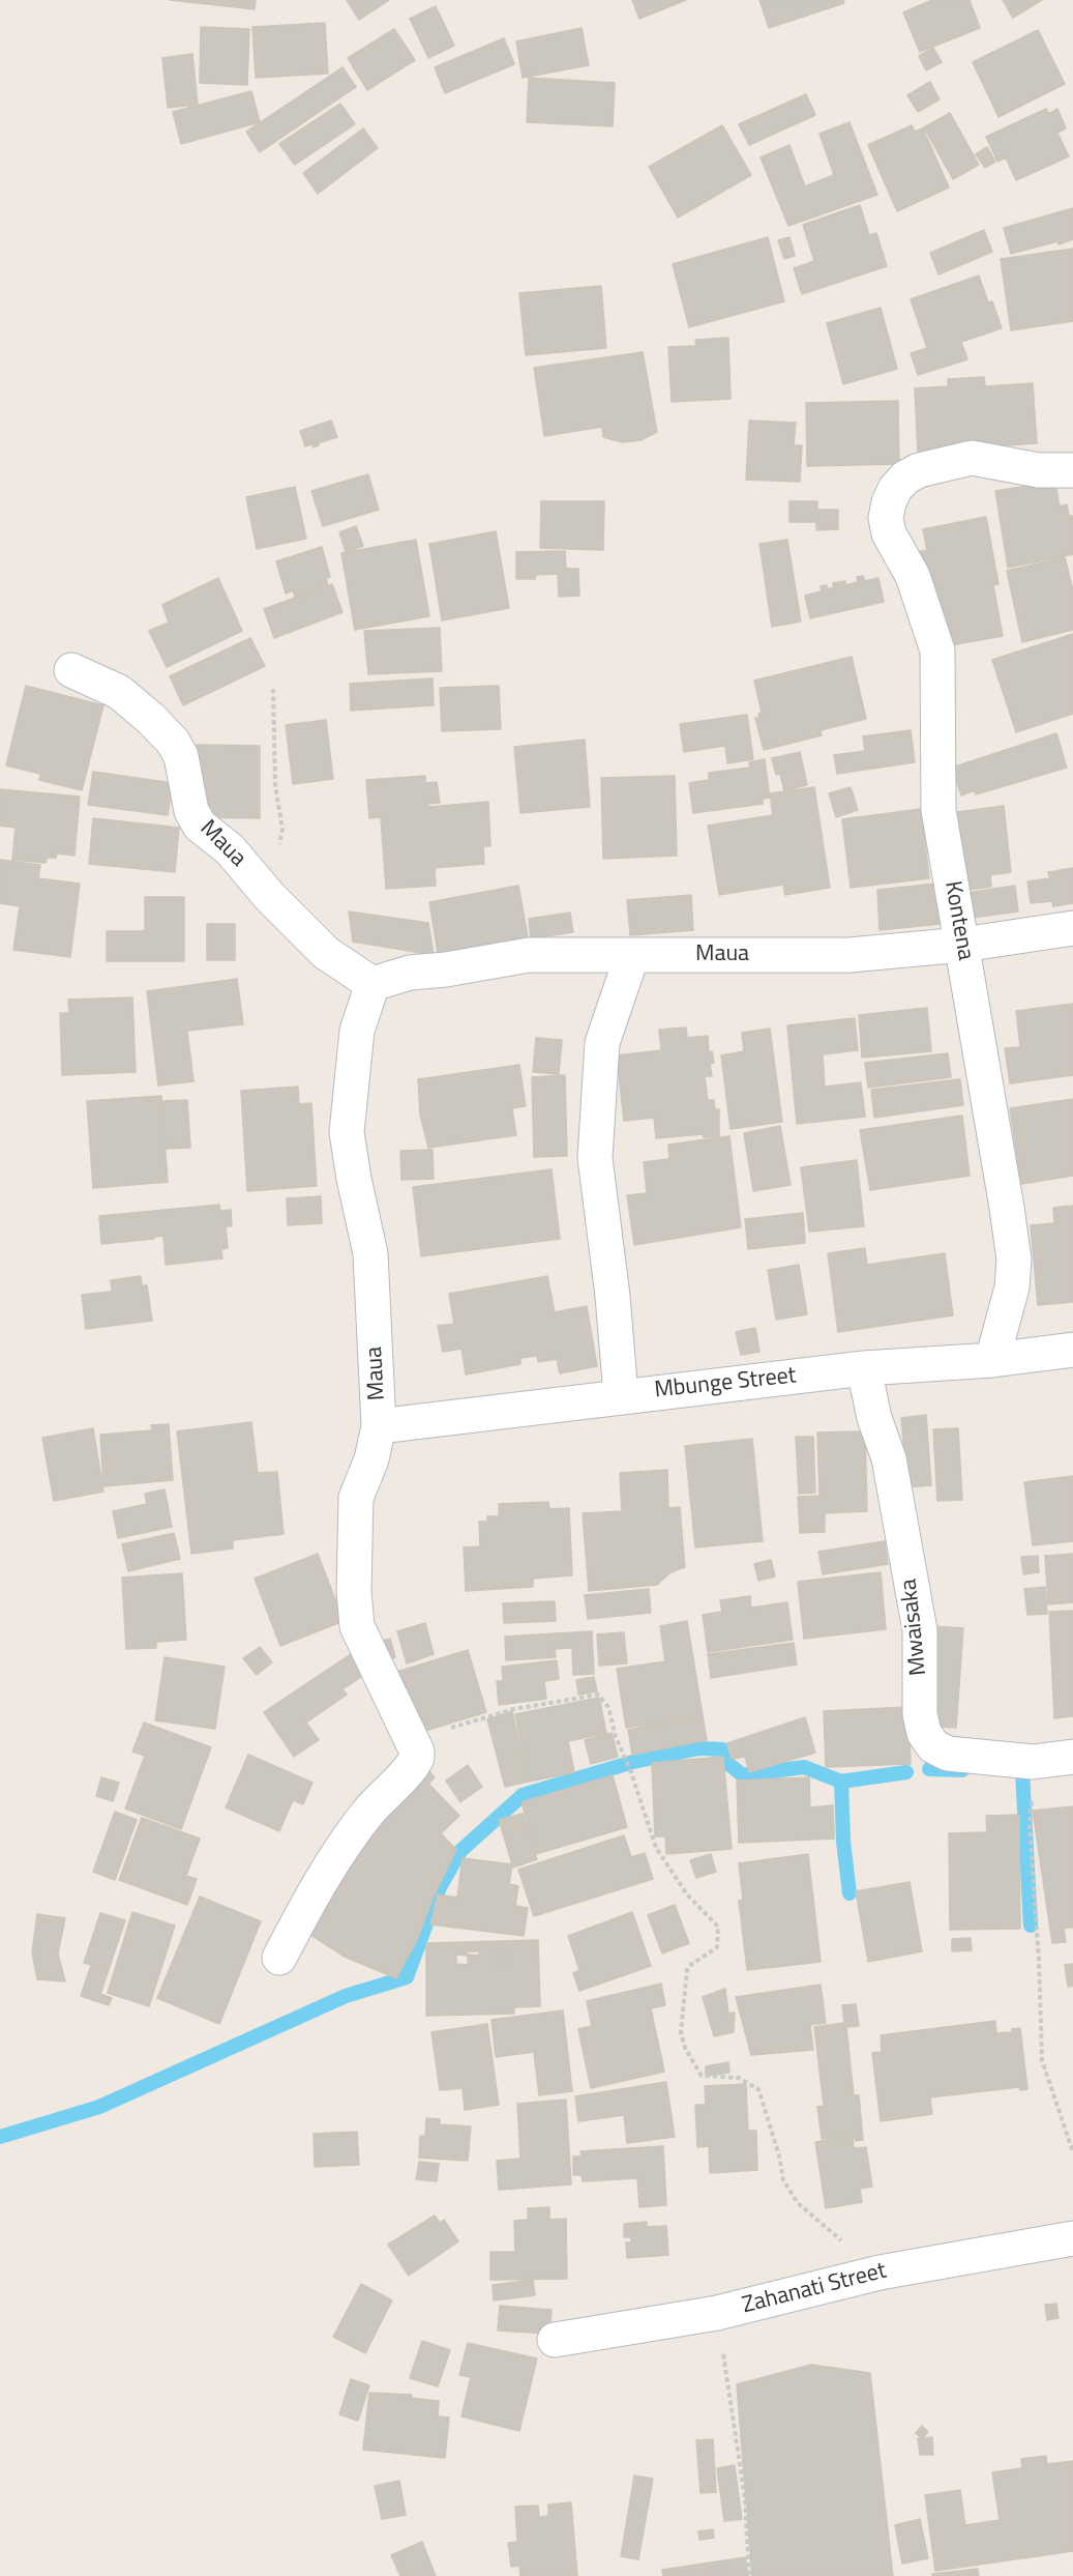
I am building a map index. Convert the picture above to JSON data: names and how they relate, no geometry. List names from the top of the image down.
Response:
{
  "streets": {
    "street": [
      "Maua",
      "Kontena",
      "Mbunge Street",
      "Mwaisaka",
      "Zahanati Street"
    ]
  },
  "crossings": [
    ["Maua", "Kontena"],
    ["Maua", "Mbunge Street"],
    ["Kontena", "Mbunge Street"],
    ["Mbunge Street", "Mwaisaka"]
  ]
}
